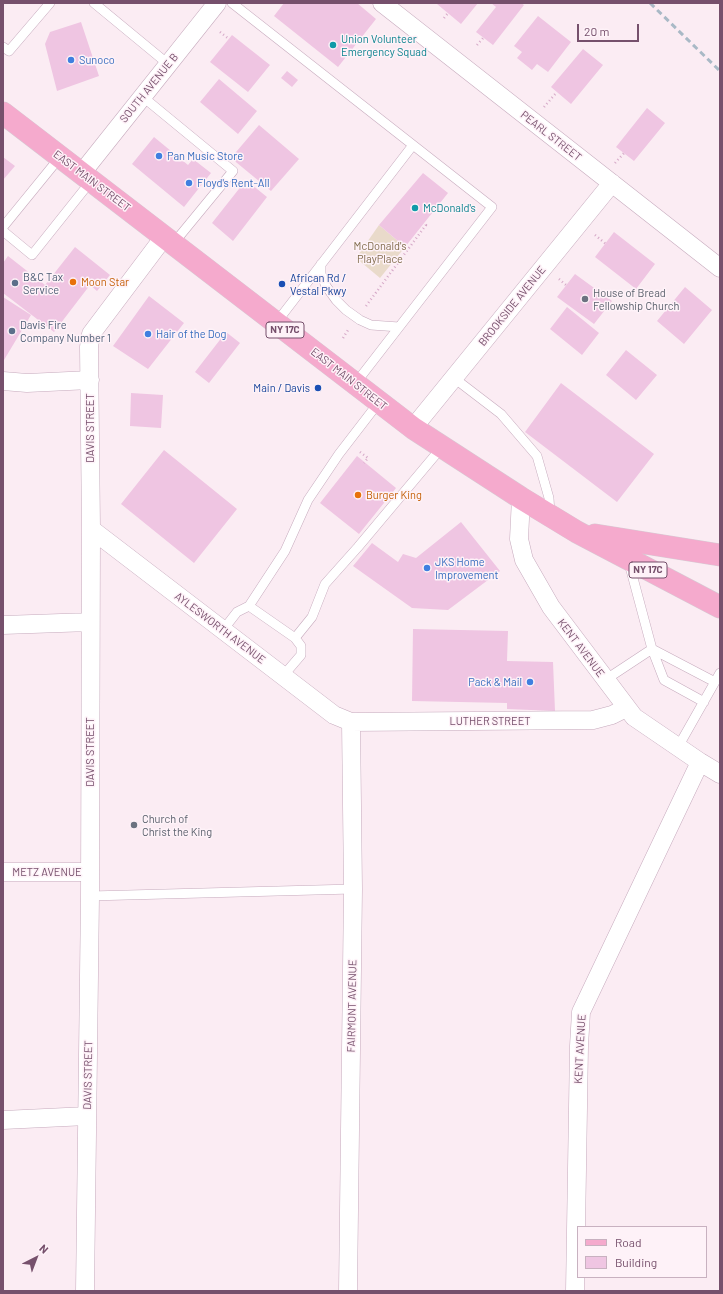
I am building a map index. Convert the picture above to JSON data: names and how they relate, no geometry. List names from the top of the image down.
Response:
{
  "streets": {
    "main road": ["EAST MAIN STREET", "NY 17C"],
    "street": [
      "SOUTH AVENUE B",
      "PEARL STREET",
      "BROOKSIDE AVENUE",
      "DAVIS STREET",
      "AYLESWORTH AVENUE",
      "KENT AVENUE",
      "LUTHER STREET",
      "METZ AVENUE",
      "FAIRMONT AVENUE"
    ]
  },
  "crossings": [
    ["SOUTH AVENUE B", "EAST MAIN STREET"],
    ["PEARL STREET", "BROOKSIDE AVENUE"],
    ["EAST MAIN STREET", "BROOKSIDE AVENUE"],
    ["EAST MAIN STREET", "DAVIS STREET"],
    ["EAST MAIN STREET", "KENT AVENUE"],
    ["DAVIS STREET", "AYLESWORTH AVENUE"],
    ["DAVIS STREET", "METZ AVENUE"],
    ["AYLESWORTH AVENUE", "LUTHER STREET"],
    ["AYLESWORTH AVENUE", "FAIRMONT AVENUE"],
    ["KENT AVENUE", "LUTHER STREET"],
    ["LUTHER STREET", "FAIRMONT AVENUE"]
  ],
  "parks": ["McDonald's PlayPlace"],
  "places": [
    "Union Volunteer Emergency Squad",
    "Sunoco",
    "Pan Music Store",
    "Floyd's Rent-All",
    "McDonald's",
    "Moon Star",
    "B&C Tax Service",
    "African Rd / Vestal Pkwy",
    "House of Bread Fellowship Church",
    "Davis Fire Company Number 1",
    "Hair of the Dog",
    "Main / Davis",
    "Burger King",
    "JKS Home Improvement",
    "Pack & Mail",
    "Church of Christ the King"
  ],
  "legend": ["Road", "Building"],
  "scale_bar": "20 m",
  "north": "top right"
}
